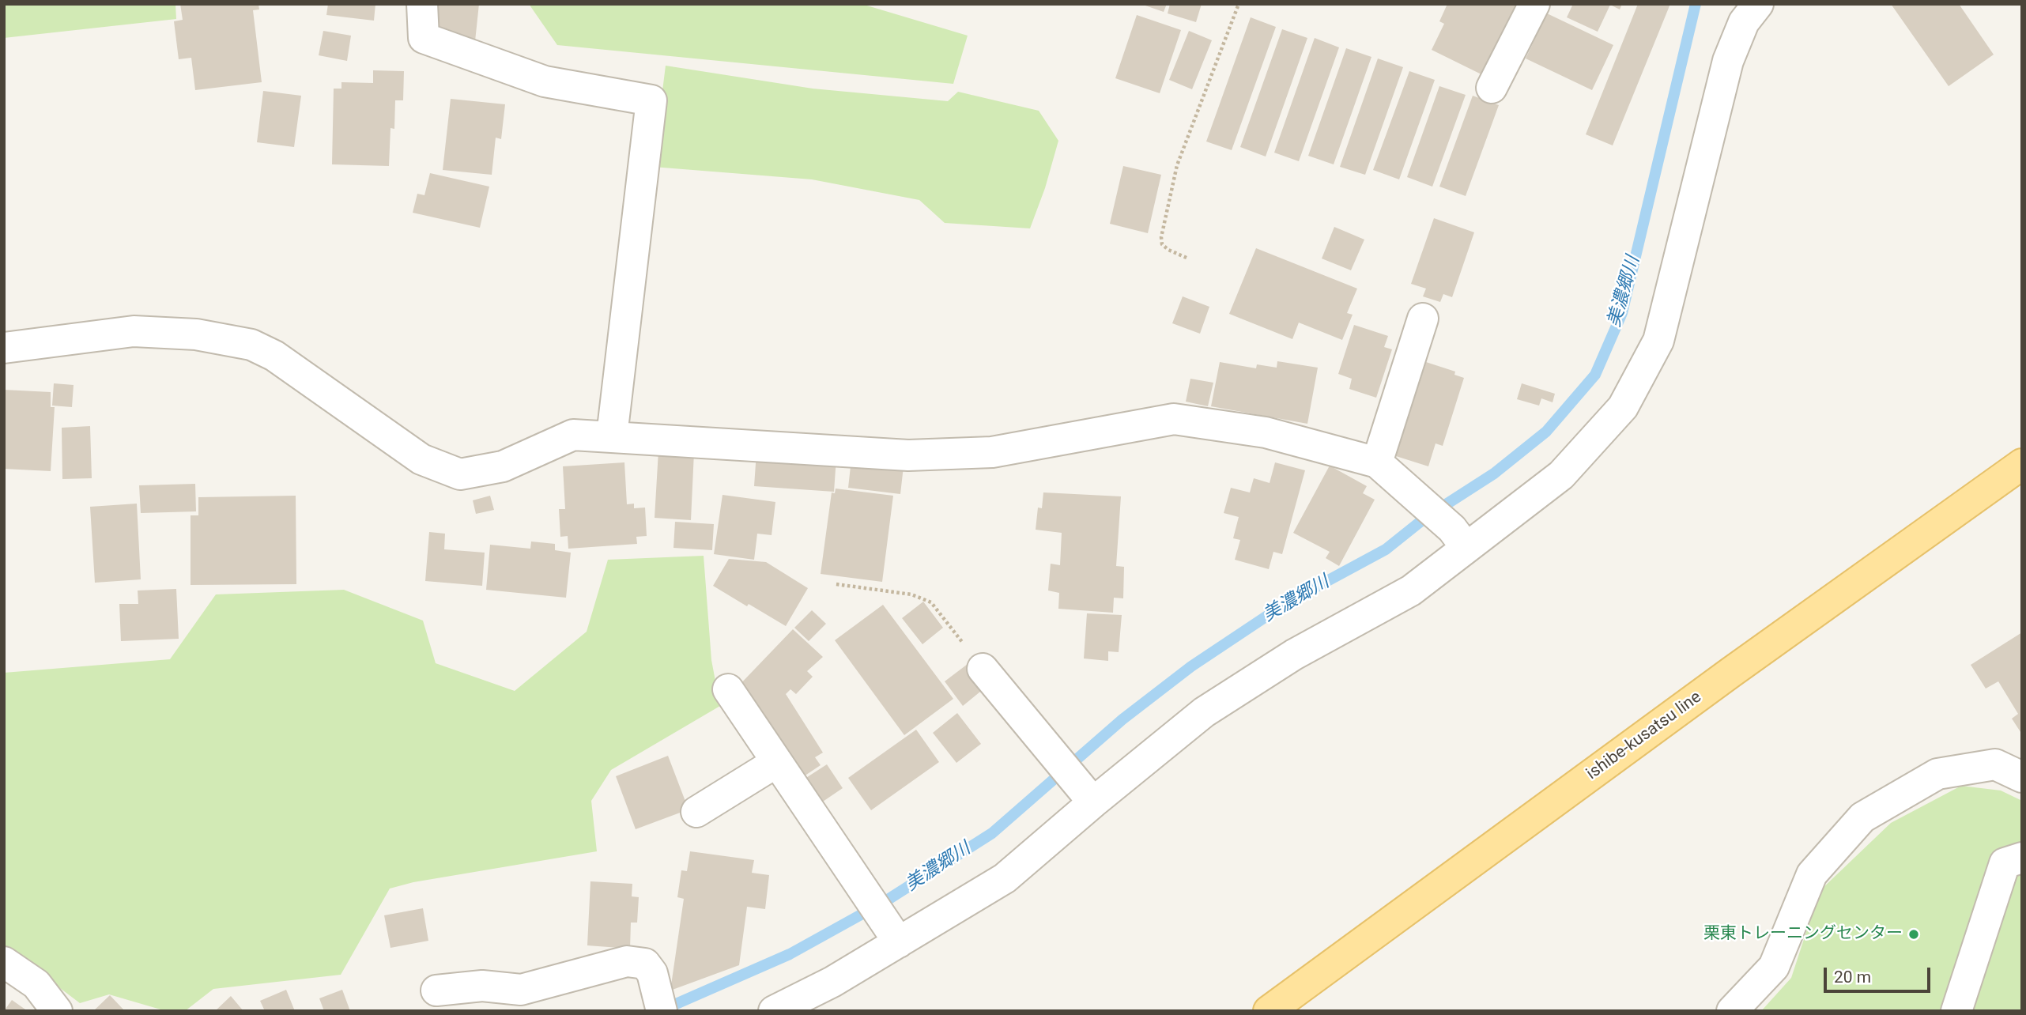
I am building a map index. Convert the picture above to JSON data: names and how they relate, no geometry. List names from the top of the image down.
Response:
{
  "streets": {
    "main road": ["ishibe-kusatsu line"]
  },
  "water": ["美濃郷川"],
  "places": ["栗東トレーニングセンター"],
  "scale_bar": "20 m"
}
